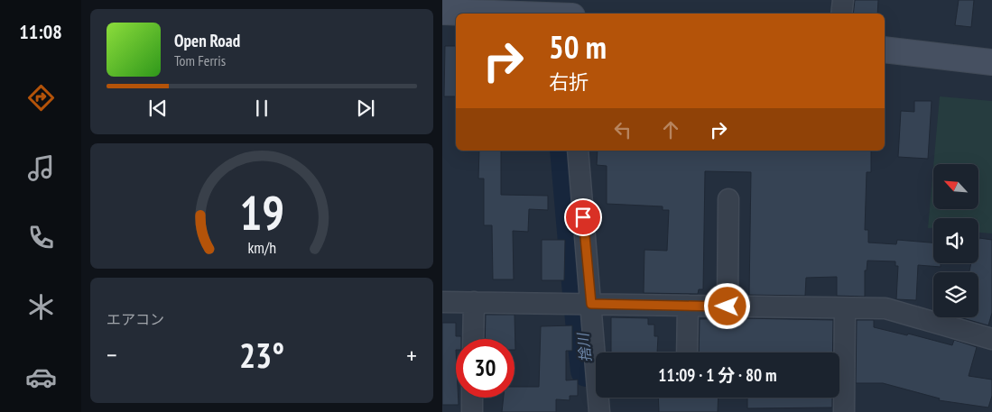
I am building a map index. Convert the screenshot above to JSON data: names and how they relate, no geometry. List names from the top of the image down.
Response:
{
  "water": ["捨川"],
  "north": "top left",
  "page": {
    "tabs": "11:08",
    "turn": ["50 m", "右折"],
    "song": ["Open Road", "Tom Ferris"],
    "tile": "エアコン",
    "heat": ["−", "23°", "+"],
    "limit": "30",
    "trip": "11:09 · 1 分 · 80 m",
    "gauge": ["19", "km/h"]
  }
}
